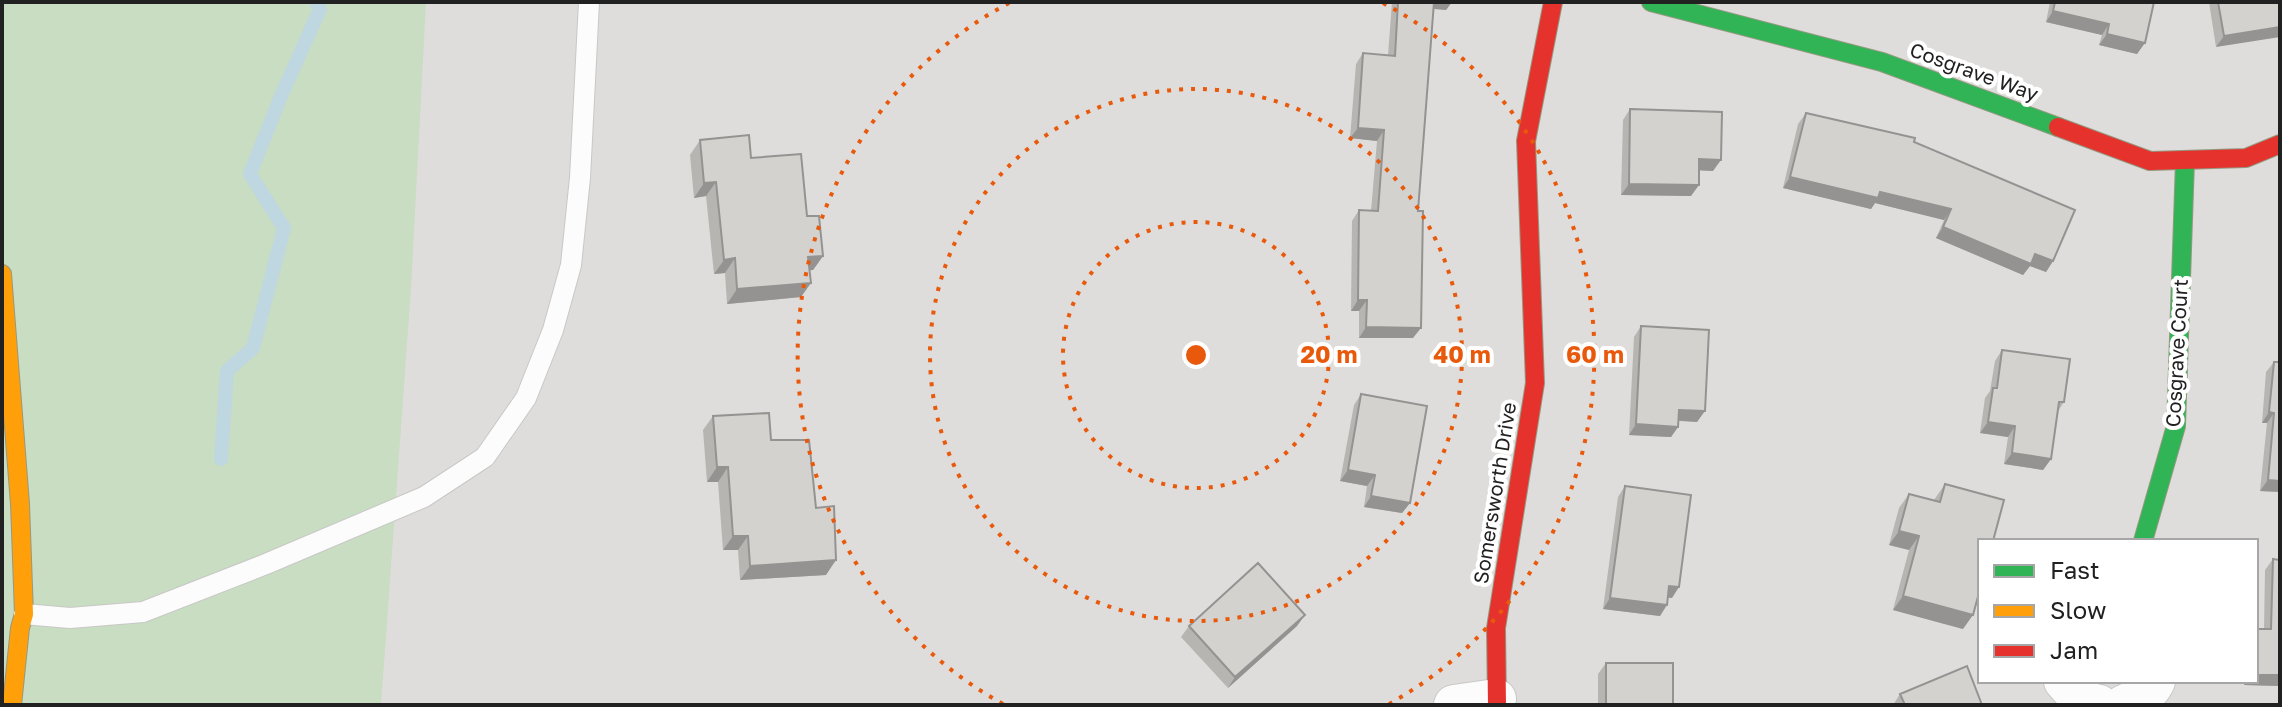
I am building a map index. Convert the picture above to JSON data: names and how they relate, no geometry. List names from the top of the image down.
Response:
{
  "streets": {
    "street": ["Cosgrave Way", "Cosgrave Court", "Somersworth Drive"]
  },
  "crossings": [
    ["Cosgrave Way", "Cosgrave Court"]
  ],
  "legend": ["Fast", "Slow", "Jam"],
  "rings": ["20 m", "40 m", "60 m"]
}
